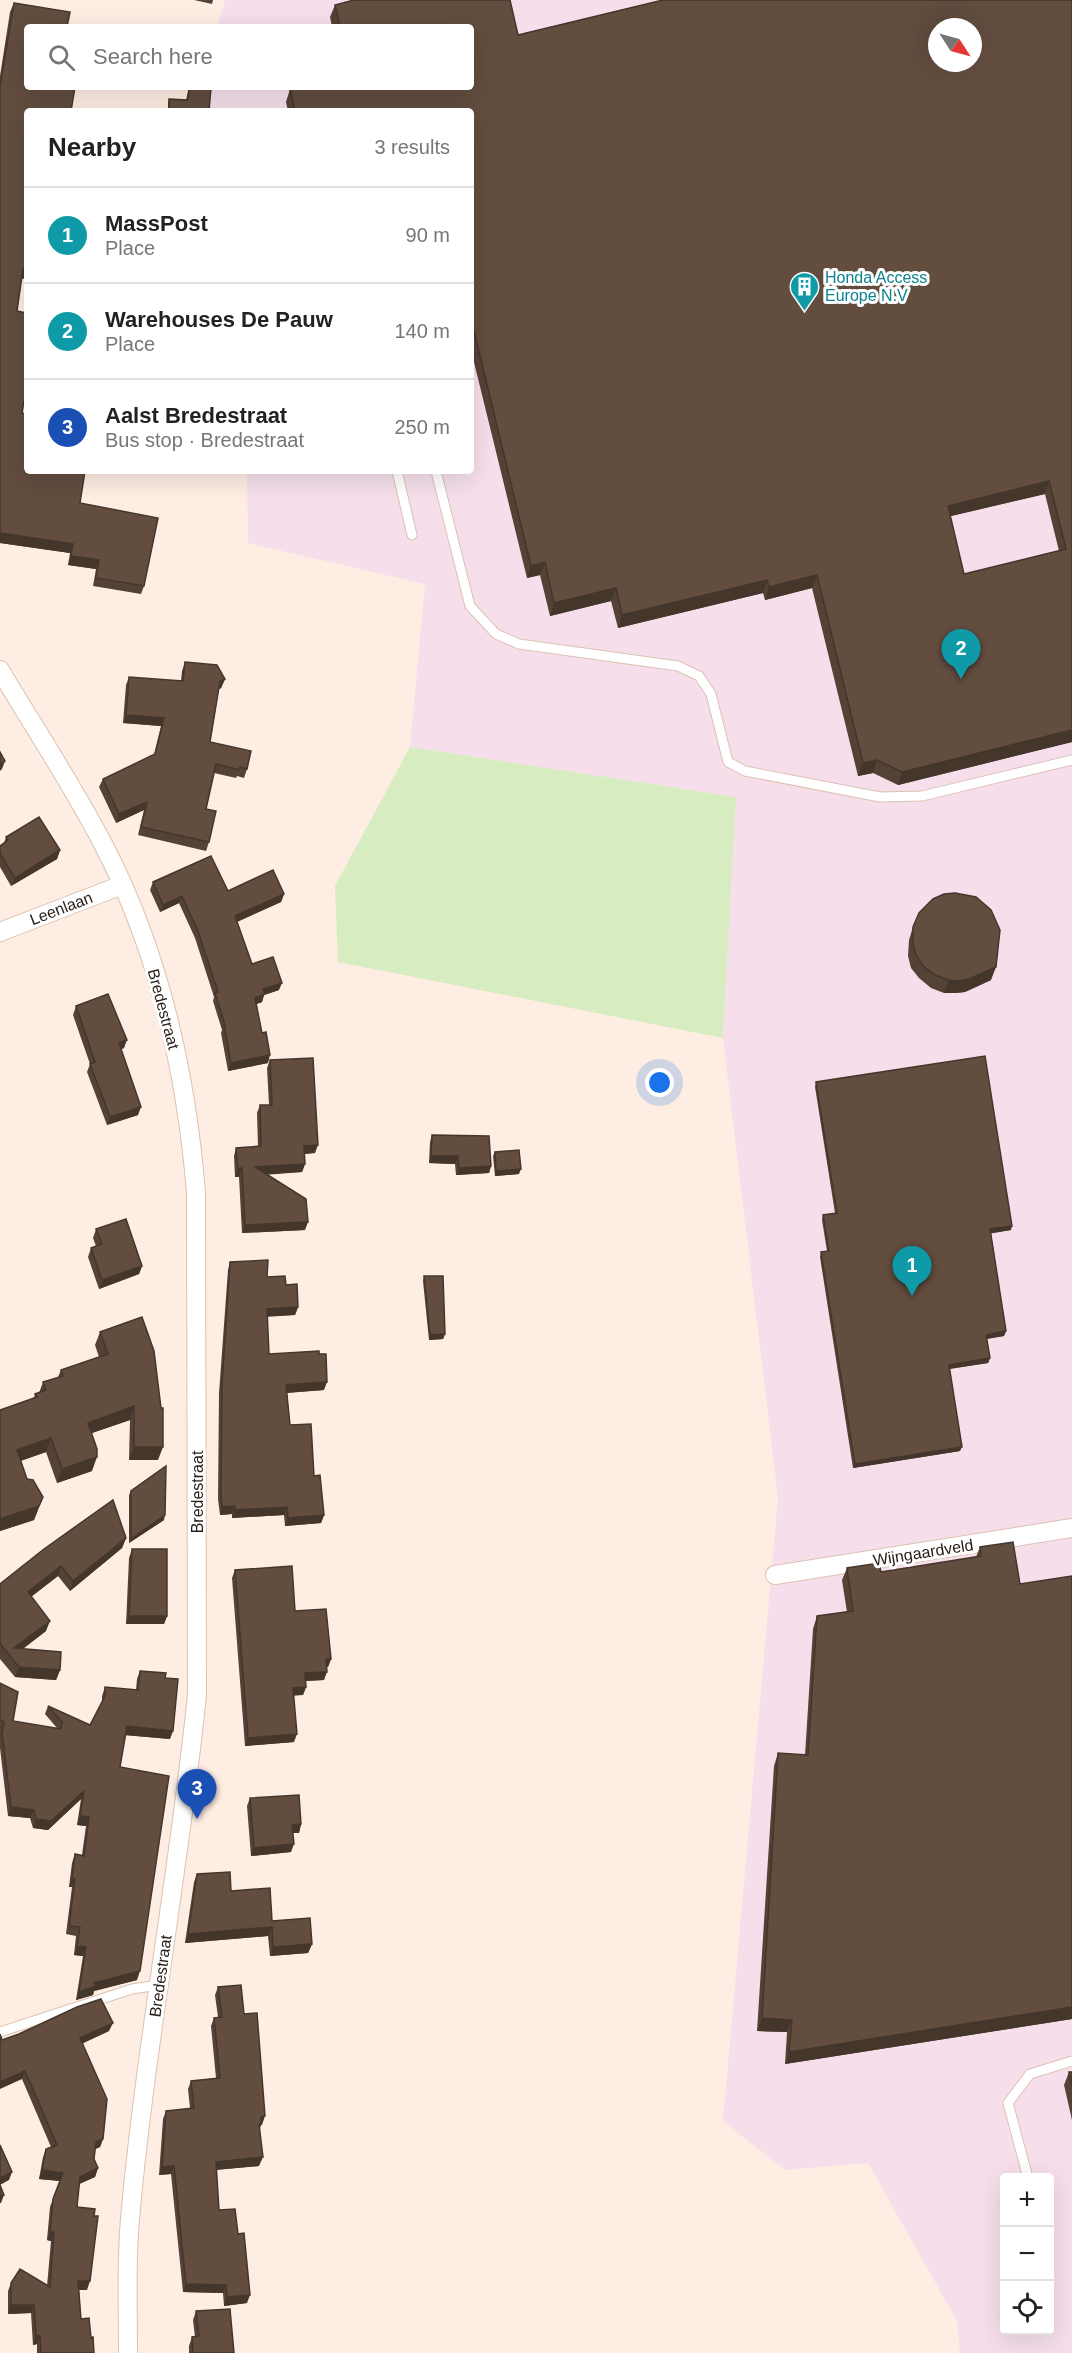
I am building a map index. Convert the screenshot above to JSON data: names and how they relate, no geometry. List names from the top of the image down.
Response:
{
  "streets": {
    "street": ["Leenlaan", "Bredestraat", "Wijngaardveld"]
  },
  "crossings": [
    ["Leenlaan", "Bredestraat"]
  ],
  "places": {
    "building": ["Honda Access Europe N.V"]
  },
  "north": "bottom right",
  "page": {
    "search": "Search here",
    "heading": ["Nearby", "3 results"],
    "list": [
      {
        "mark": "1",
        "name": "MassPost",
        "note": "Place",
        "value": "90 m"
      },
      {
        "mark": "2",
        "name": "Warehouses De Pauw",
        "note": "Place",
        "value": "140 m"
      },
      {
        "mark": "3",
        "name": "Aalst Bredestraat",
        "note": "Bus stop · Bredestraat",
        "value": "250 m"
      }
    ],
    "pins": ["2", "1", "3"],
    "map_buttons": ["+", "−"]
  }
}
